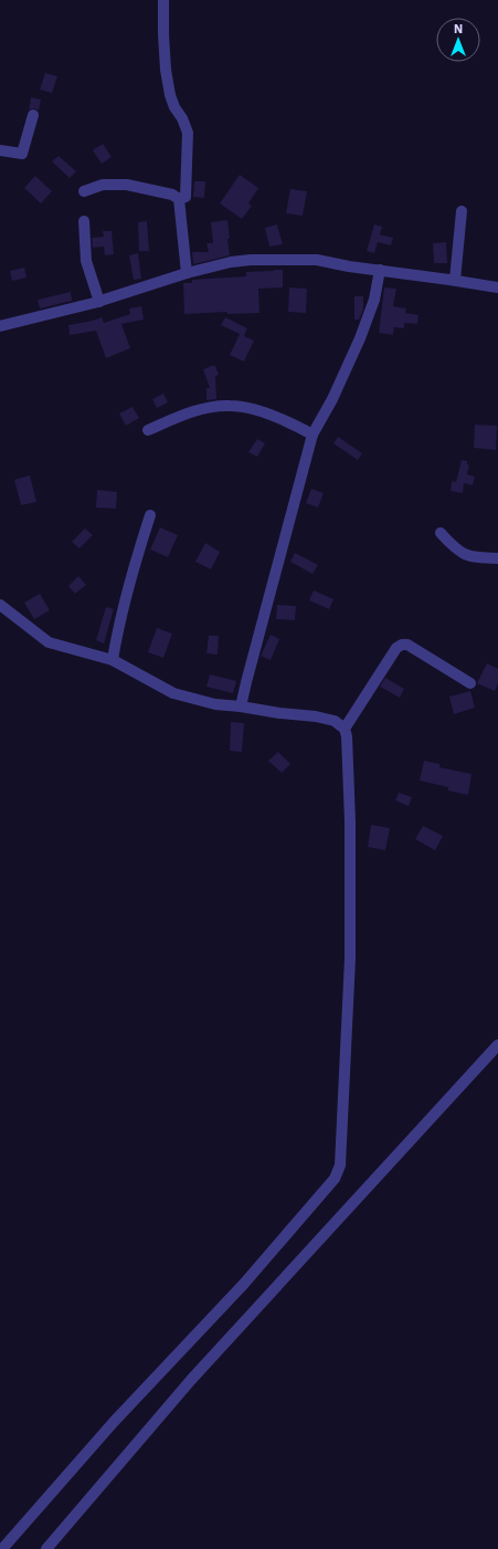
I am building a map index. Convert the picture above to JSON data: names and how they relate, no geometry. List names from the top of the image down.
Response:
{
  "north": "top"
}
